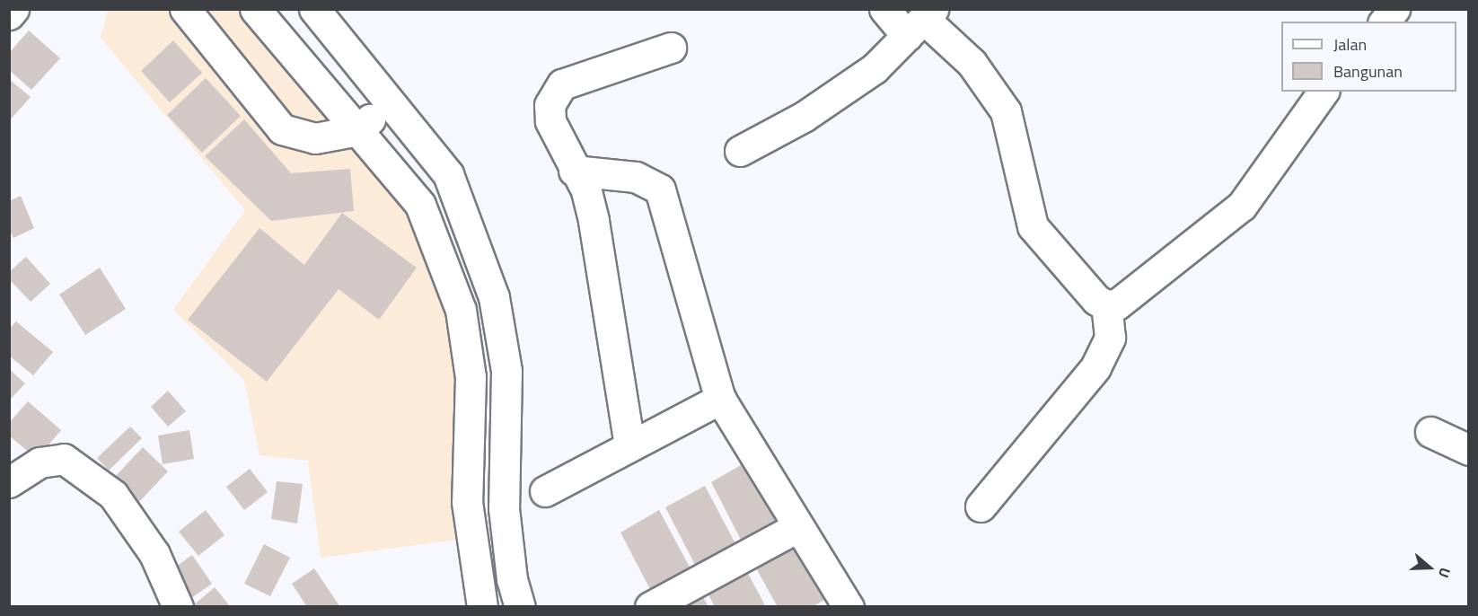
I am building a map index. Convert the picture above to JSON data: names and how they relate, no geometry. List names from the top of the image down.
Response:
{
  "legend": ["Jalan", "Bangunan"],
  "north": "right"
}
